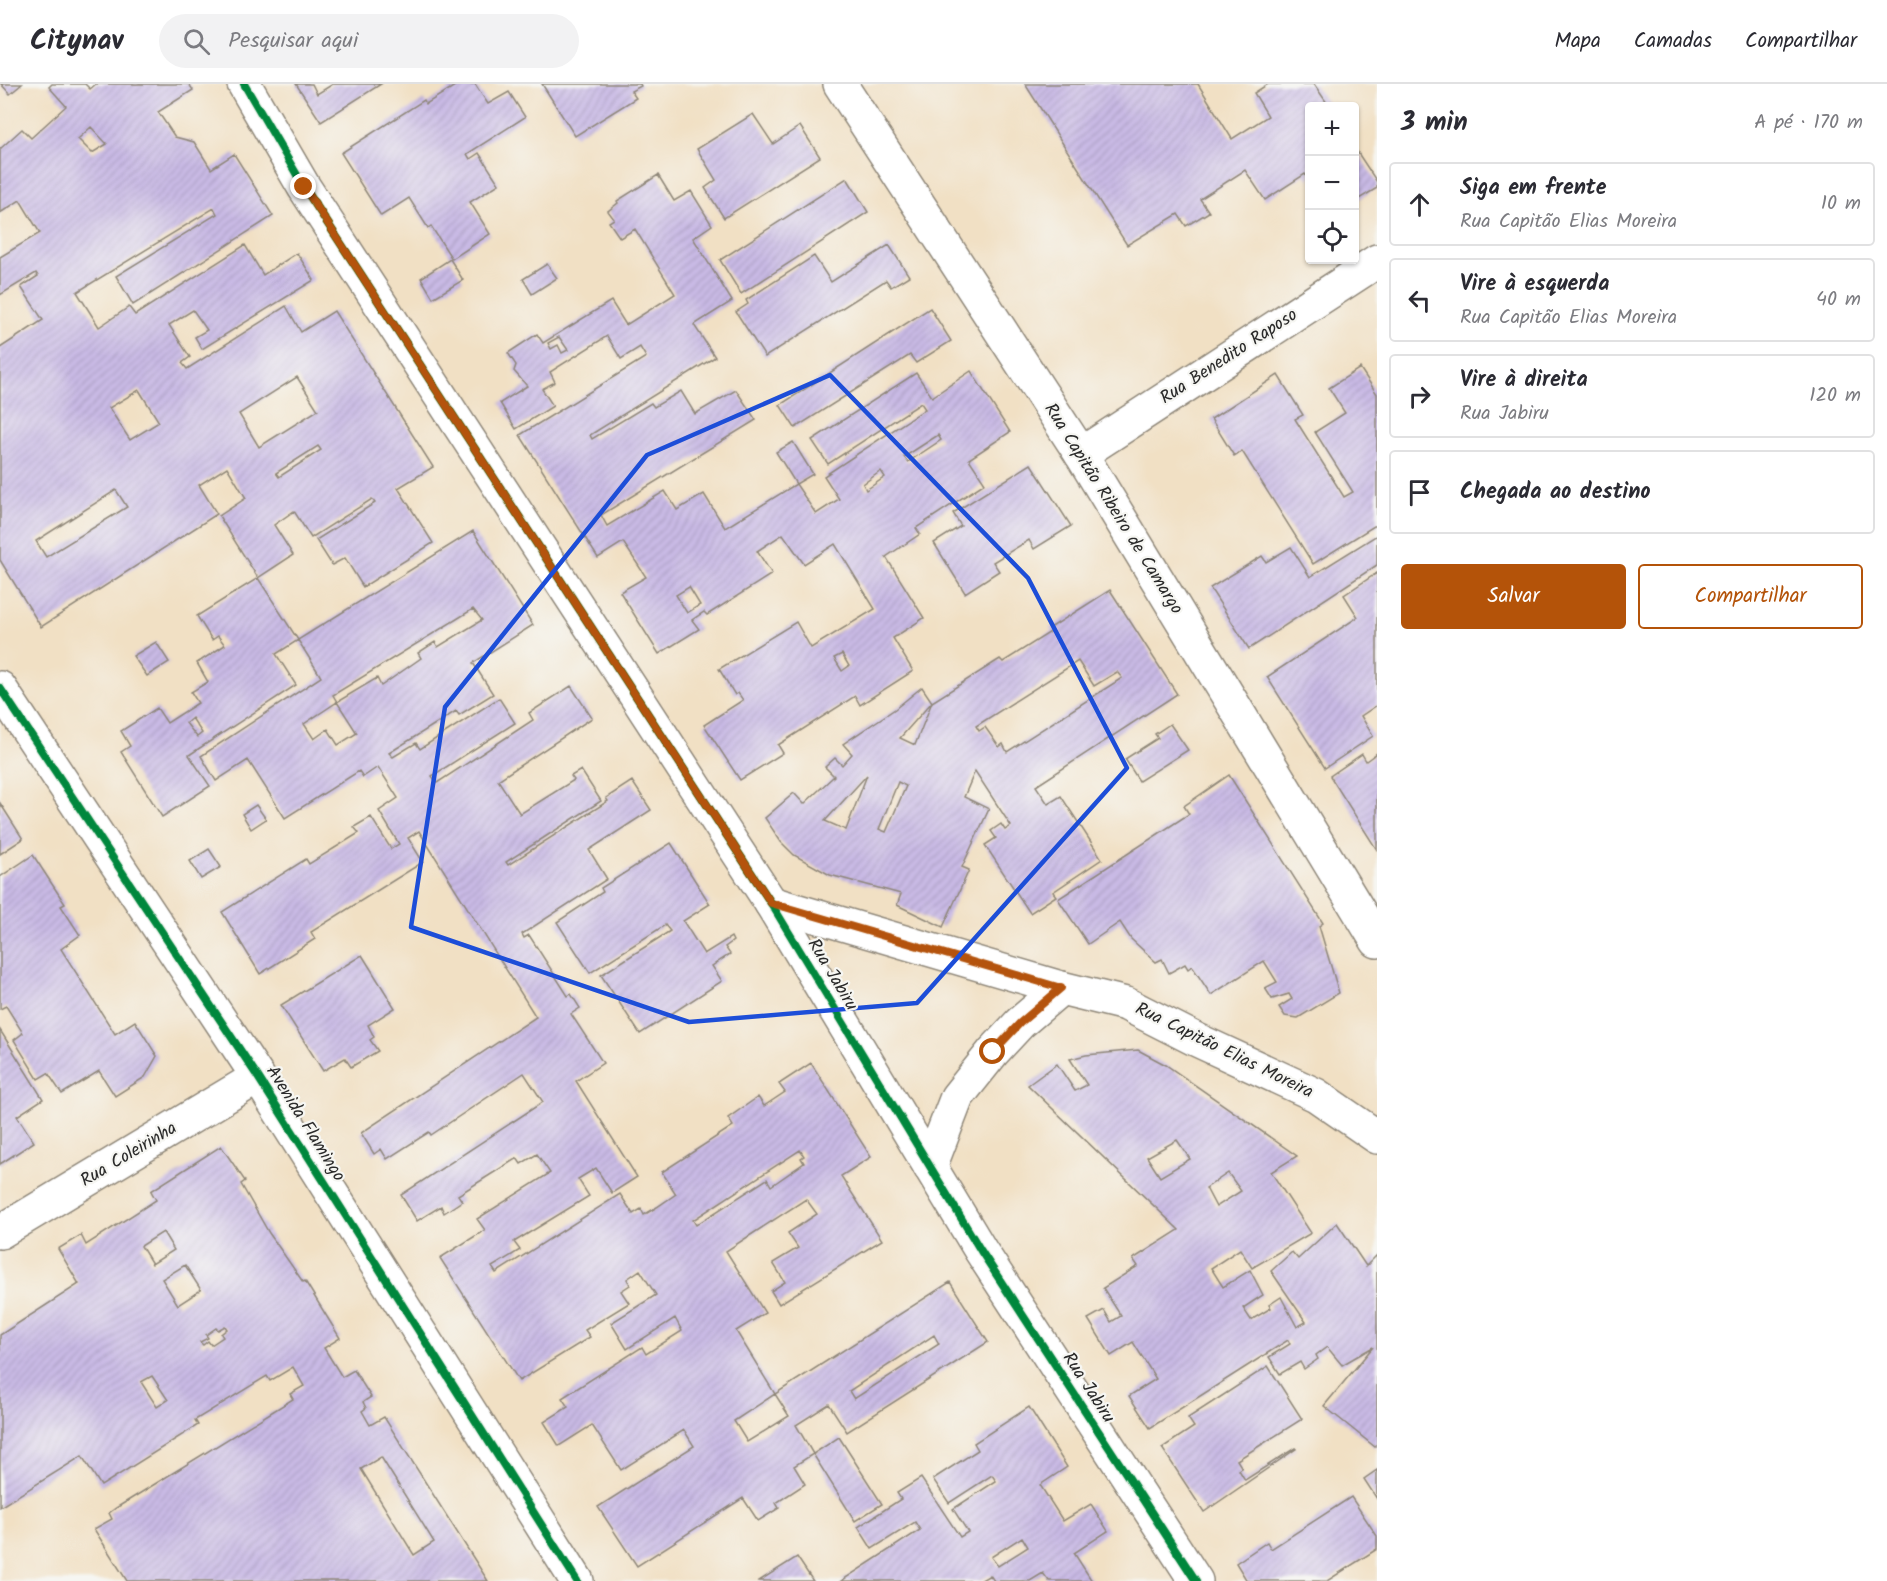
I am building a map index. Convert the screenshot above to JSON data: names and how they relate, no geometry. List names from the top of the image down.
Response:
{
  "streets": {
    "street": [
      "Rua Benedito Raposo",
      "Rua Capitão Ribeiro de Camargo",
      "Rua Jabiru",
      "Rua Capitão Elias Moreira",
      "Avenida Flamingo",
      "Rua Coleirinha"
    ]
  },
  "crossings": [
    ["Rua Benedito Raposo", "Rua Capitão Ribeiro de Camargo"],
    ["Rua Jabiru", "Rua Capitão Elias Moreira"],
    ["Avenida Flamingo", "Rua Coleirinha"]
  ],
  "page": {
    "header": "Citynav",
    "search": "Pesquisar aqui",
    "nav": ["Mapa", "Camadas", "Compartilhar"],
    "heading": ["3 min", "A pé · 170 m"],
    "map_buttons": ["+", "−"],
    "list": [
      ["Siga em frente", "Rua Capitão Elias Moreira", "10 m"],
      ["Vire à esquerda", "Rua Capitão Elias Moreira", "40 m"],
      ["Vire à direita", "Rua Jabiru", "120 m"],
      "Chegada ao destino"
    ],
    "buttons": ["Salvar", "Compartilhar"]
  }
}
